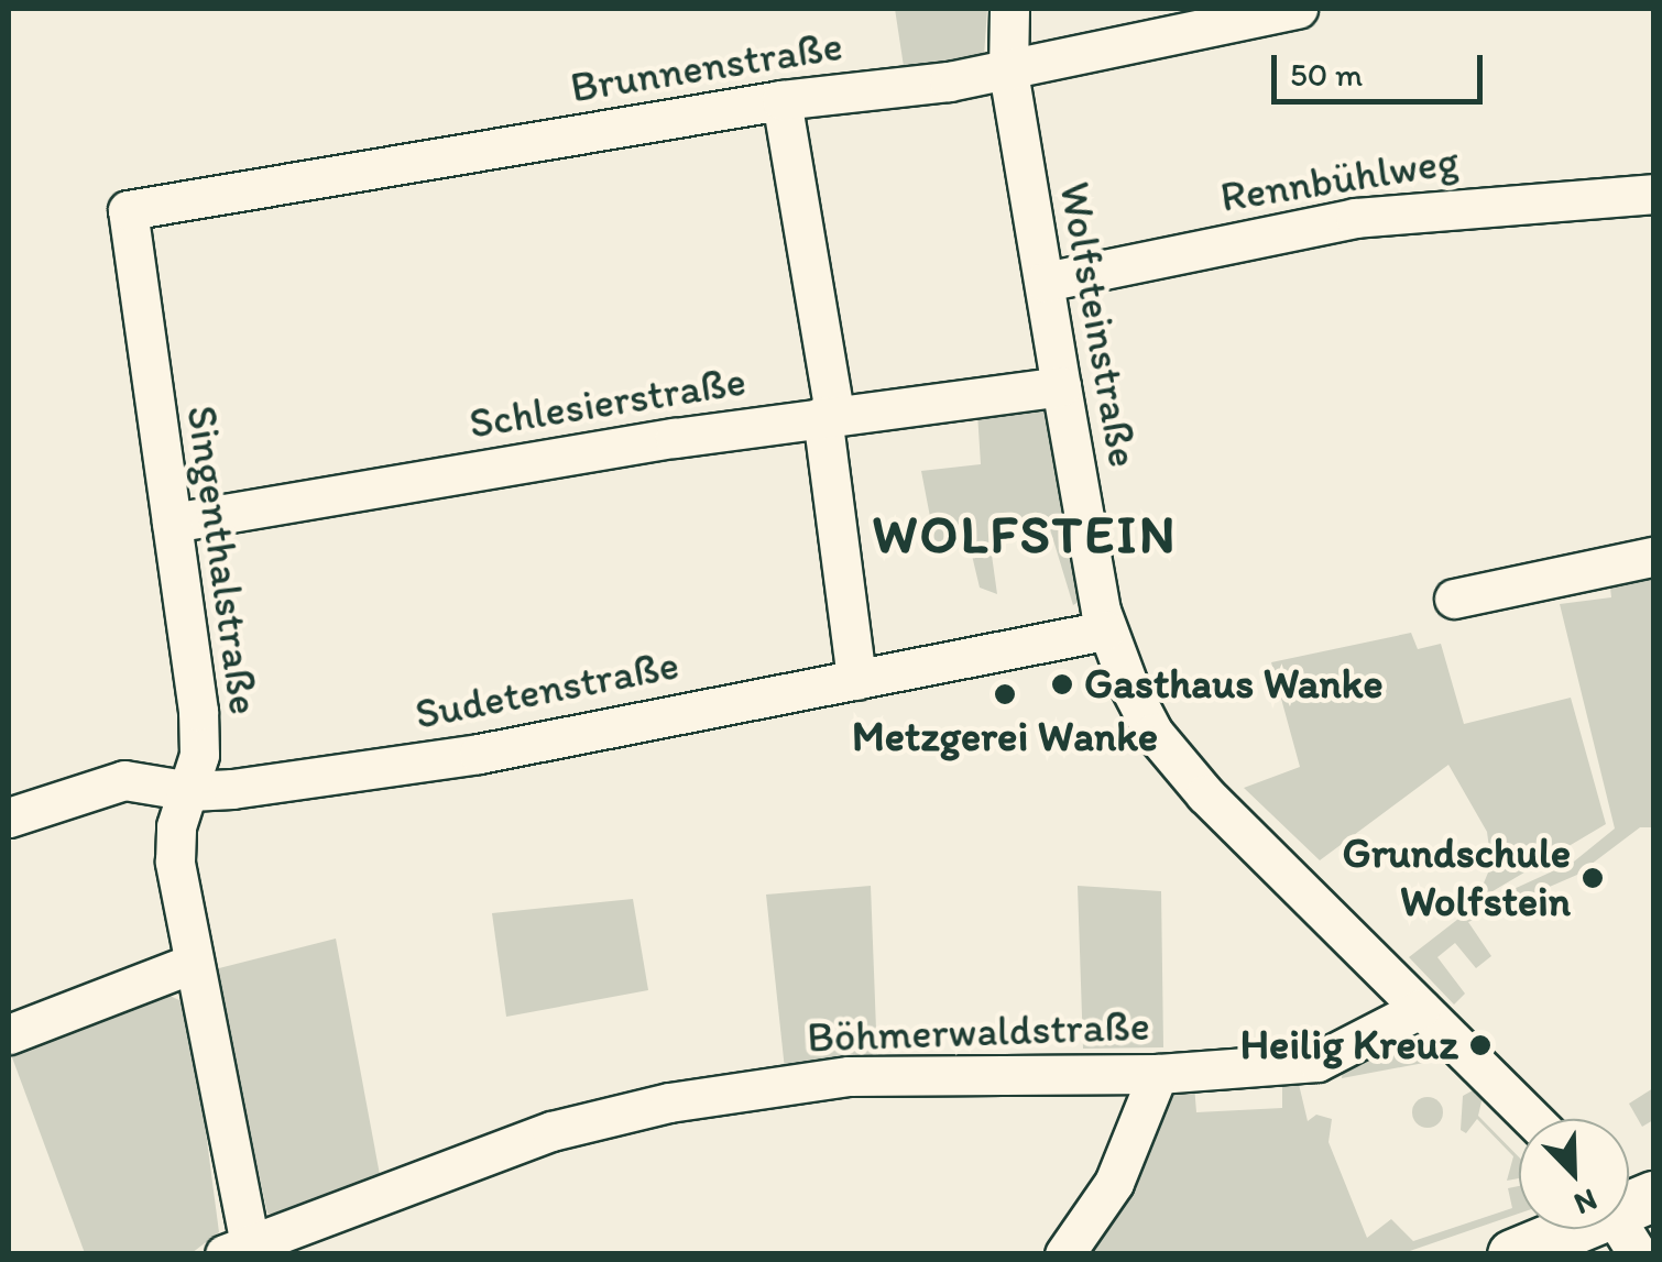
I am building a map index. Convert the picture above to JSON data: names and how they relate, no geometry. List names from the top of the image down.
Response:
{
  "streets": {
    "street": [
      "Brunnenstraße",
      "Rennbühlweg",
      "Wolfsteinstraße",
      "Schlesierstraße",
      "Singenthalstraße",
      "Sudetenstraße",
      "Böhmerwaldstraße"
    ]
  },
  "crossings": [
    ["Brunnenstraße", "Wolfsteinstraße"],
    ["Brunnenstraße", "Singenthalstraße"],
    ["Rennbühlweg", "Wolfsteinstraße"],
    ["Wolfsteinstraße", "Schlesierstraße"],
    ["Wolfsteinstraße", "Sudetenstraße"],
    ["Wolfsteinstraße", "Böhmerwaldstraße"],
    ["Schlesierstraße", "Singenthalstraße"],
    ["Singenthalstraße", "Sudetenstraße"],
    ["Singenthalstraße", "Böhmerwaldstraße"]
  ],
  "districts": ["WOLFSTEIN"],
  "places": [
    "Gasthaus Wanke",
    "Metzgerei Wanke",
    "Grundschule Wolfstein",
    "Heilig Kreuz"
  ],
  "scale_bar": "50 m",
  "north": "bottom right"
}
